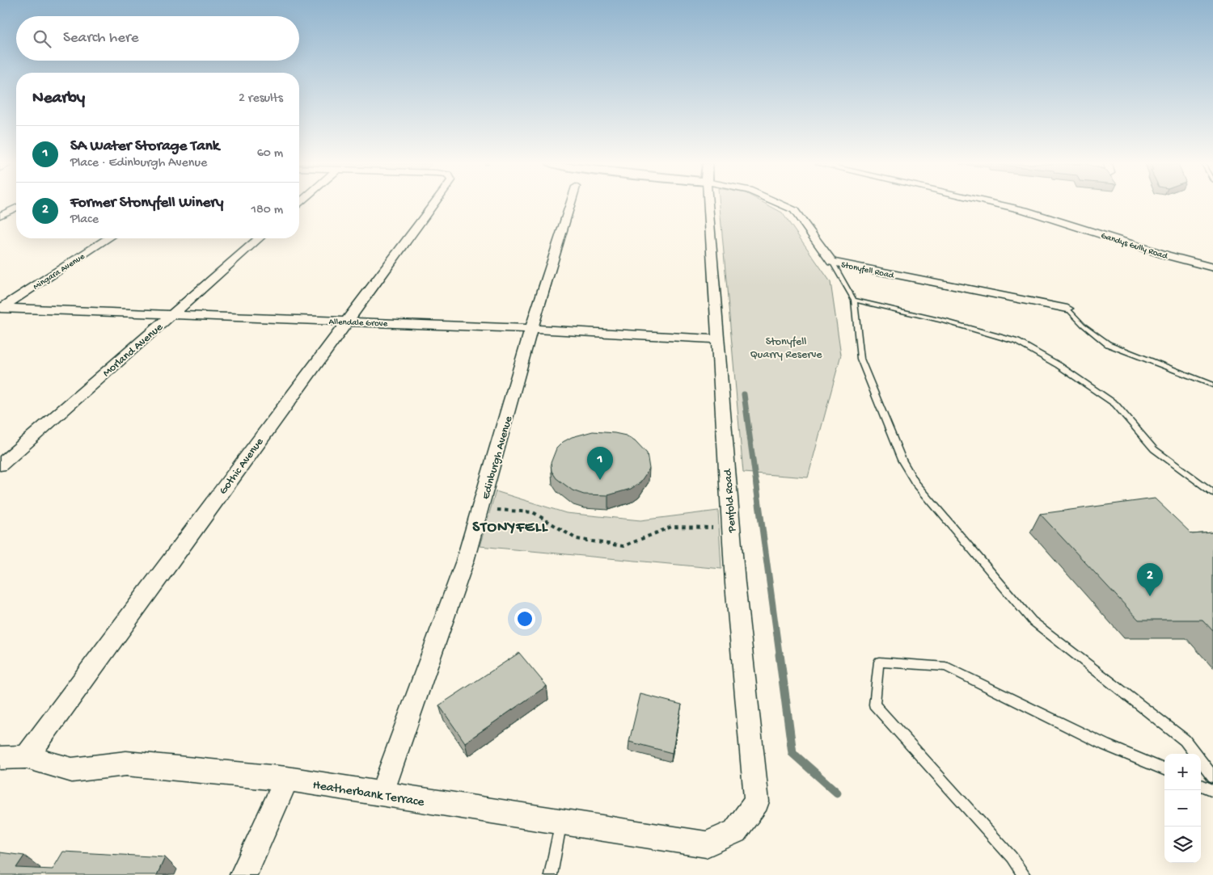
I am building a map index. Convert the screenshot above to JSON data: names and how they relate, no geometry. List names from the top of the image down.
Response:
{
  "streets": {
    "street": [
      "Gandys Gully Road",
      "Stonyfell Road",
      "Mingara Avenue",
      "Allendale Grove",
      "Morland Avenue",
      "Edinburgh Avenue",
      "Gothic Avenue",
      "Penfold Road",
      "Heatherbank Terrace"
    ]
  },
  "crossings": [
    ["Mingara Avenue", "Allendale Grove"],
    ["Allendale Grove", "Morland Avenue"],
    ["Allendale Grove", "Edinburgh Avenue"],
    ["Allendale Grove", "Gothic Avenue"],
    ["Allendale Grove", "Penfold Road"],
    ["Edinburgh Avenue", "Heatherbank Terrace"],
    ["Gothic Avenue", "Heatherbank Terrace"],
    ["Penfold Road", "Heatherbank Terrace"]
  ],
  "districts": ["STONYFELL"],
  "parks": ["Stonyfell Quarry Reserve"],
  "page": {
    "search": "Search here",
    "heading": ["Nearby", "2 results"],
    "list": [
      {
        "mark": "1",
        "name": "SA Water Storage Tank",
        "note": "Place · Edinburgh Avenue",
        "value": "60 m"
      },
      {
        "mark": "2",
        "name": "Former Stonyfell Winery",
        "note": "Place",
        "value": "180 m"
      }
    ],
    "pins": ["1", "2"],
    "map_buttons": ["+", "−"]
  }
}
